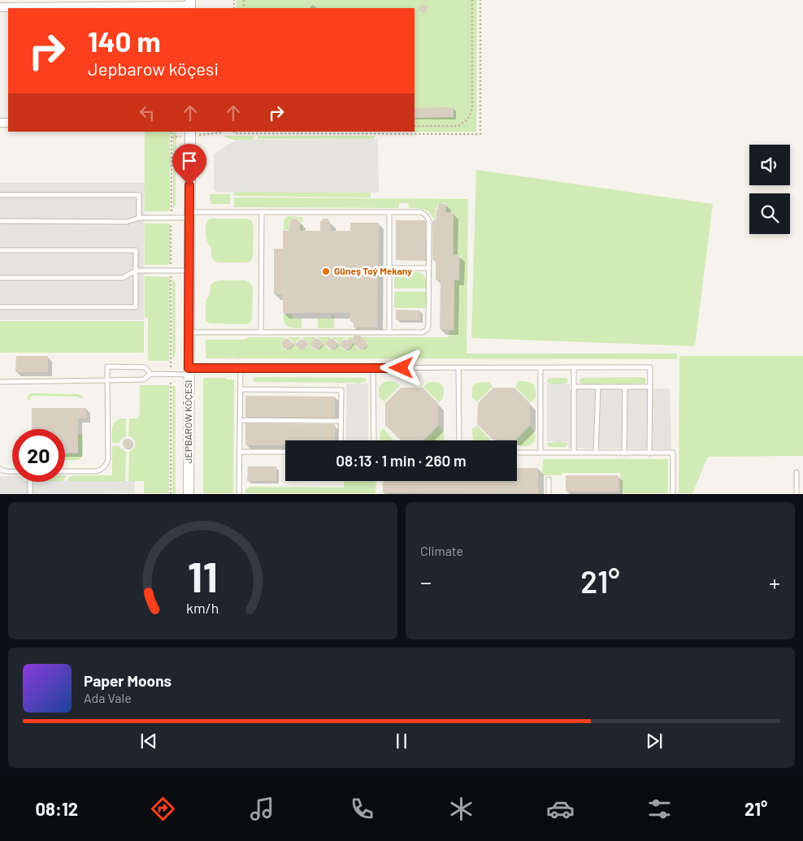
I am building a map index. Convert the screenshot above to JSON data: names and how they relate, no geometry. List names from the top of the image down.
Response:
{
  "streets": {
    "street": ["JEPBAROW KÖÇESI"]
  },
  "places": ["Güneş Toý Mekany"],
  "page": {
    "turn": ["140 m", "Jepbarow köçesi"],
    "limit": "20",
    "trip": "08:13 · 1 min · 260 m",
    "tile": "Climate",
    "heat": ["−", "21°", "+"],
    "song": ["Paper Moons", "Ada Vale"],
    "tabs": ["08:12", "21°"],
    "gauge": ["11", "km/h"]
  }
}
